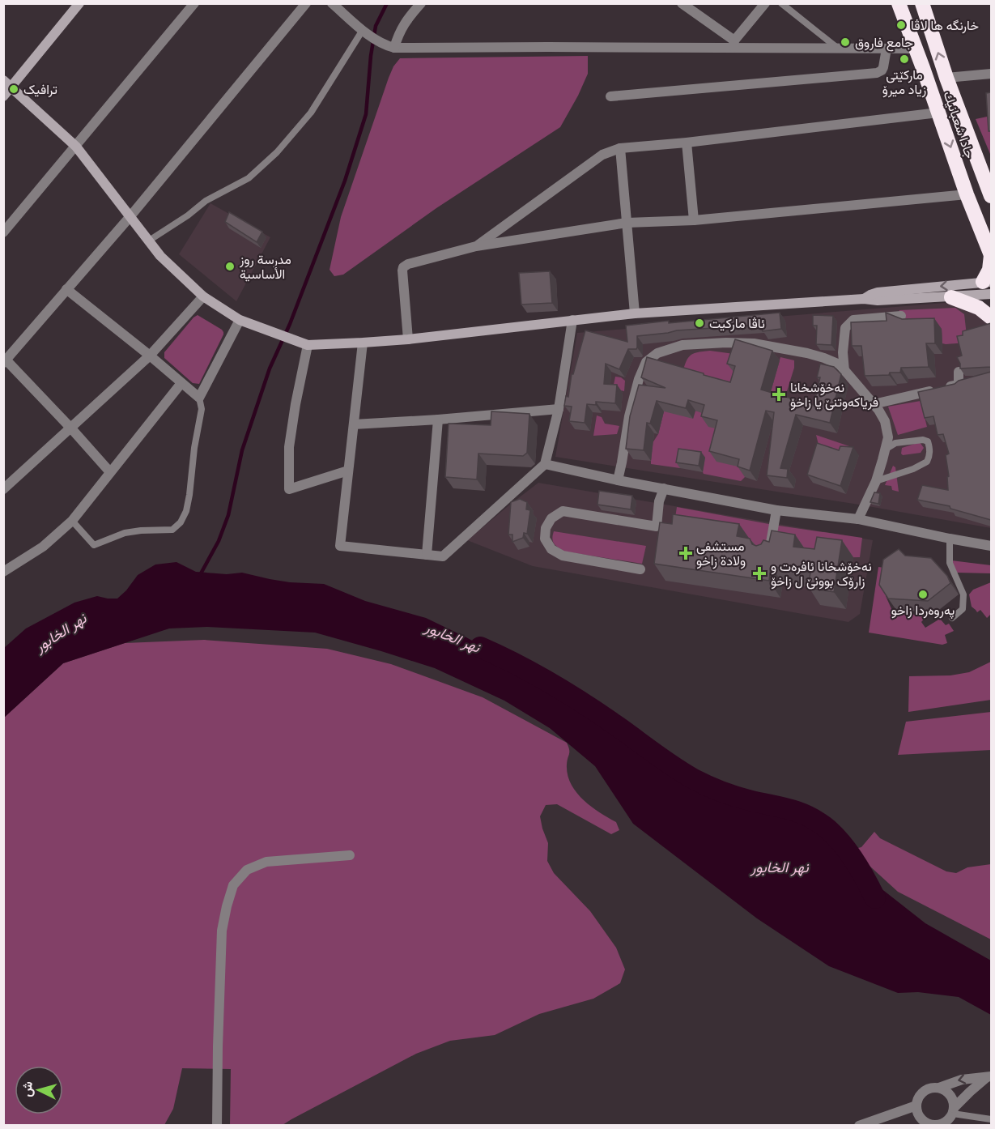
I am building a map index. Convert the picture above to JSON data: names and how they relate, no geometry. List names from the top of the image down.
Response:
{
  "streets": {
    "highway": ["جادا شعبانيك"]
  },
  "water": ["نهر الخابور"],
  "places": {
    "other": [
      "خارنگه ها لاڤا",
      "جامع فاروق",
      "مارکێتی زیاد میرۆ",
      "ترافیک",
      "مدرسة روز الأساسية",
      "ئاڤا ماركيت",
      "په‌روه‌ردا زاخو"
    ],
    "health": ["نه‌خۆشخانا فرياكه‌وتنێ يا زاخۆ", "مستشفى ولادة زاخو", "نەخۆشخانا ئافرەت و زارۆک بوونێ ل زاخۆ"]
  },
  "north": "left"
}
